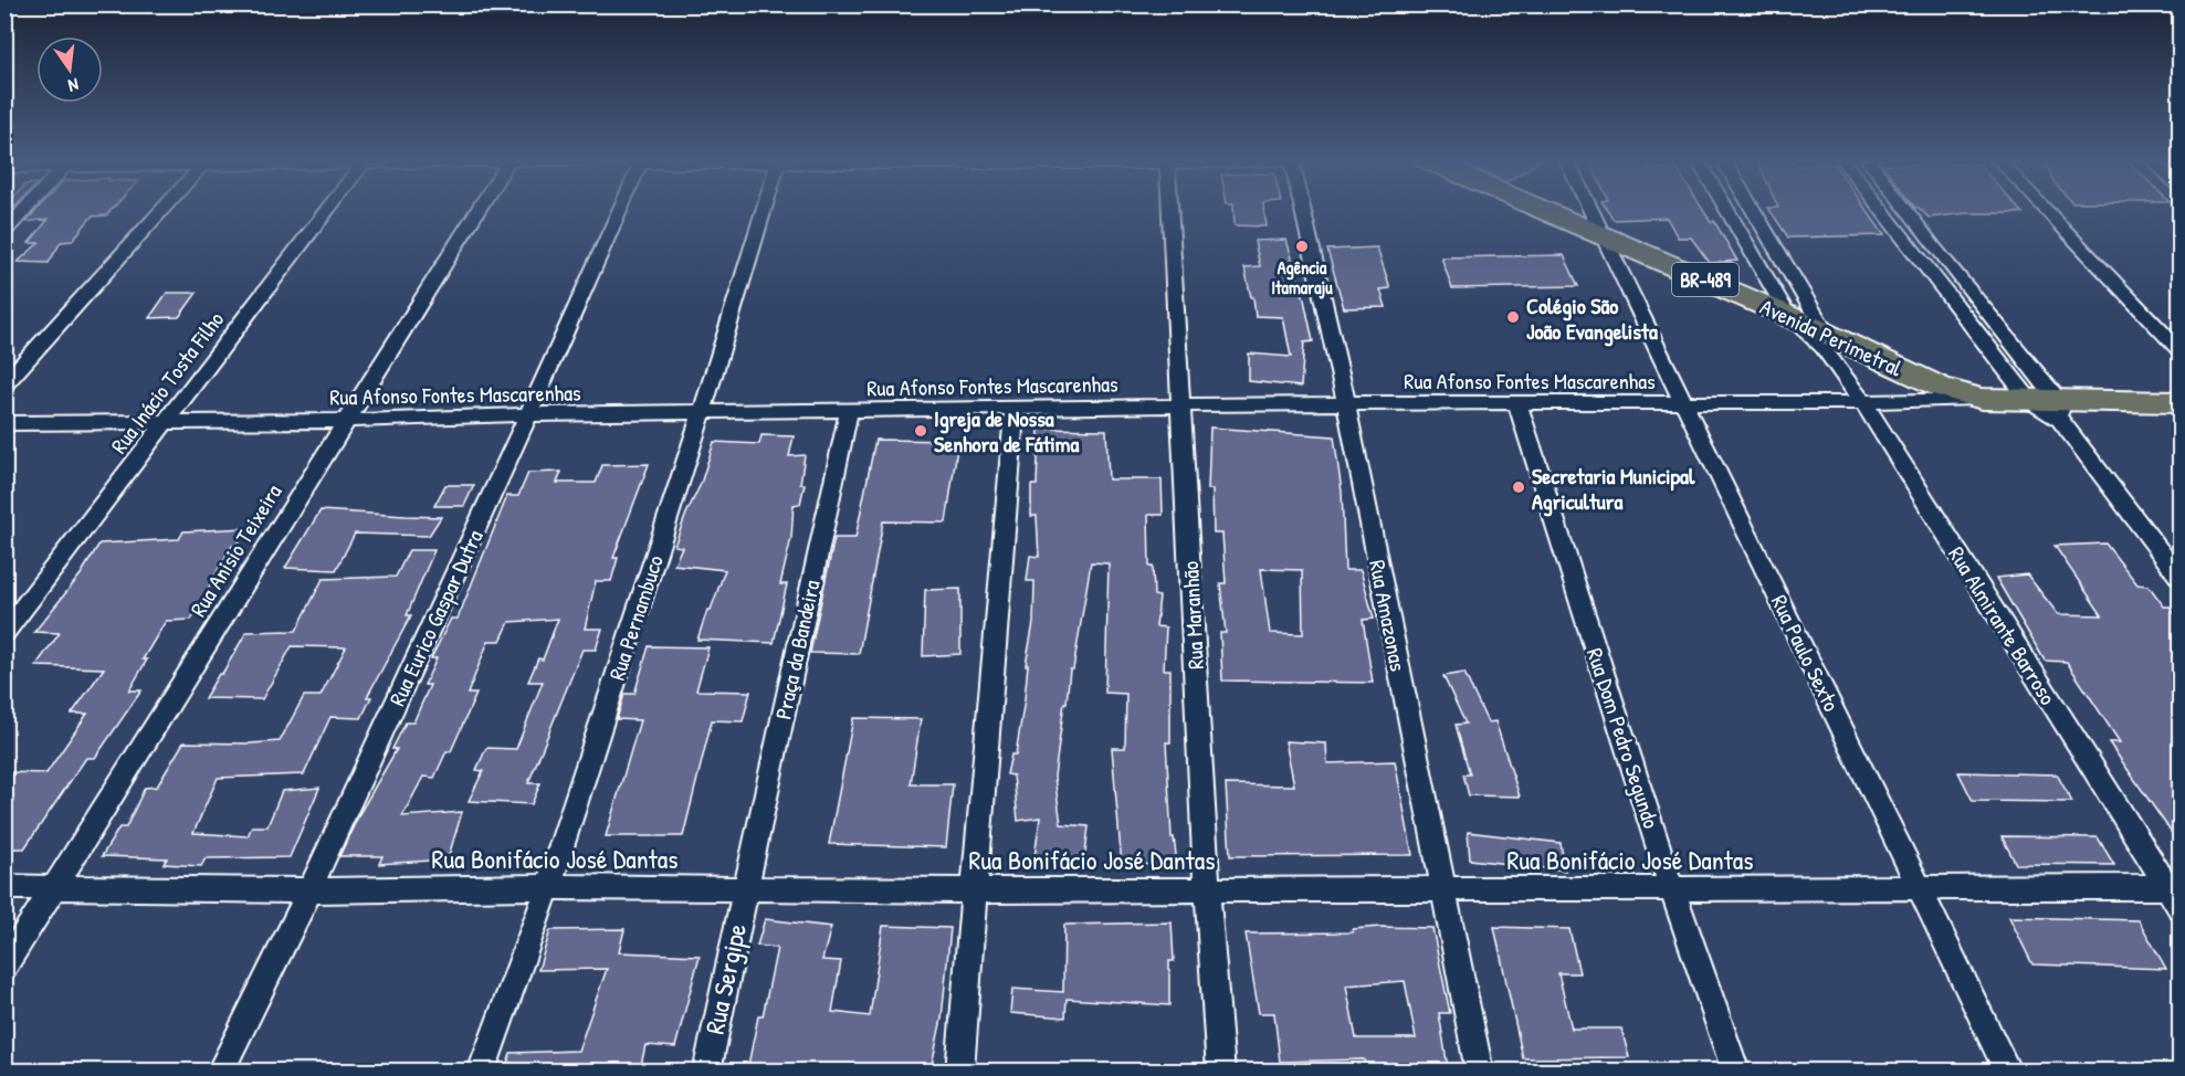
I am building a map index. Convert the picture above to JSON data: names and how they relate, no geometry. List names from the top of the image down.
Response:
{
  "streets": {
    "main road": ["BR-489", "Avenida Perimetral"],
    "street": [
      "Rua Afonso Fontes Mascarenhas",
      "Rua Inácio Tosta Filho",
      "Rua Anisio Teixeira",
      "Rua Maranhão",
      "Rua Amazonas",
      "Rua Eurico Gaspar Dutra",
      "Rua Pernambuco",
      "Rua Almirante Barroso",
      "Praça da Bandeira",
      "Rua Paulo Sexto",
      "Rua Dom Pedro Segundo",
      "Rua Bonifácio José Dantas",
      "Rua Sergipe"
    ]
  },
  "crossings": [
    ["BR-489", "Avenida Perimetral"],
    ["BR-489", "Rua Afonso Fontes Mascarenhas"],
    ["Avenida Perimetral", "Rua Afonso Fontes Mascarenhas"],
    ["Avenida Perimetral", "Rua Almirante Barroso"],
    ["Avenida Perimetral", "Rua Paulo Sexto"],
    ["Rua Afonso Fontes Mascarenhas", "Rua Inácio Tosta Filho"],
    ["Rua Afonso Fontes Mascarenhas", "Rua Anisio Teixeira"],
    ["Rua Afonso Fontes Mascarenhas", "Rua Maranhão"],
    ["Rua Afonso Fontes Mascarenhas", "Rua Amazonas"],
    ["Rua Afonso Fontes Mascarenhas", "Rua Eurico Gaspar Dutra"],
    ["Rua Afonso Fontes Mascarenhas", "Rua Pernambuco"],
    ["Rua Afonso Fontes Mascarenhas", "Rua Almirante Barroso"],
    ["Rua Afonso Fontes Mascarenhas", "Praça da Bandeira"],
    ["Rua Afonso Fontes Mascarenhas", "Rua Paulo Sexto"],
    ["Rua Afonso Fontes Mascarenhas", "Rua Dom Pedro Segundo"],
    ["Rua Anisio Teixeira", "Rua Bonifácio José Dantas"],
    ["Rua Maranhão", "Rua Bonifácio José Dantas"],
    ["Rua Amazonas", "Rua Bonifácio José Dantas"],
    ["Rua Eurico Gaspar Dutra", "Rua Bonifácio José Dantas"],
    ["Rua Pernambuco", "Rua Bonifácio José Dantas"],
    ["Rua Almirante Barroso", "Rua Bonifácio José Dantas"],
    ["Praça da Bandeira", "Rua Bonifácio José Dantas"],
    ["Praça da Bandeira", "Rua Sergipe"],
    ["Rua Paulo Sexto", "Rua Bonifácio José Dantas"],
    ["Rua Dom Pedro Segundo", "Rua Bonifácio José Dantas"],
    ["Rua Bonifácio José Dantas", "Rua Sergipe"]
  ],
  "places": [
    "Agência Itamaraju",
    "Colégio São João Evangelista",
    "Igreja de Nossa Senhora de Fátima",
    "Secretaria Municipal Agricultura"
  ],
  "north": "bottom"
}
